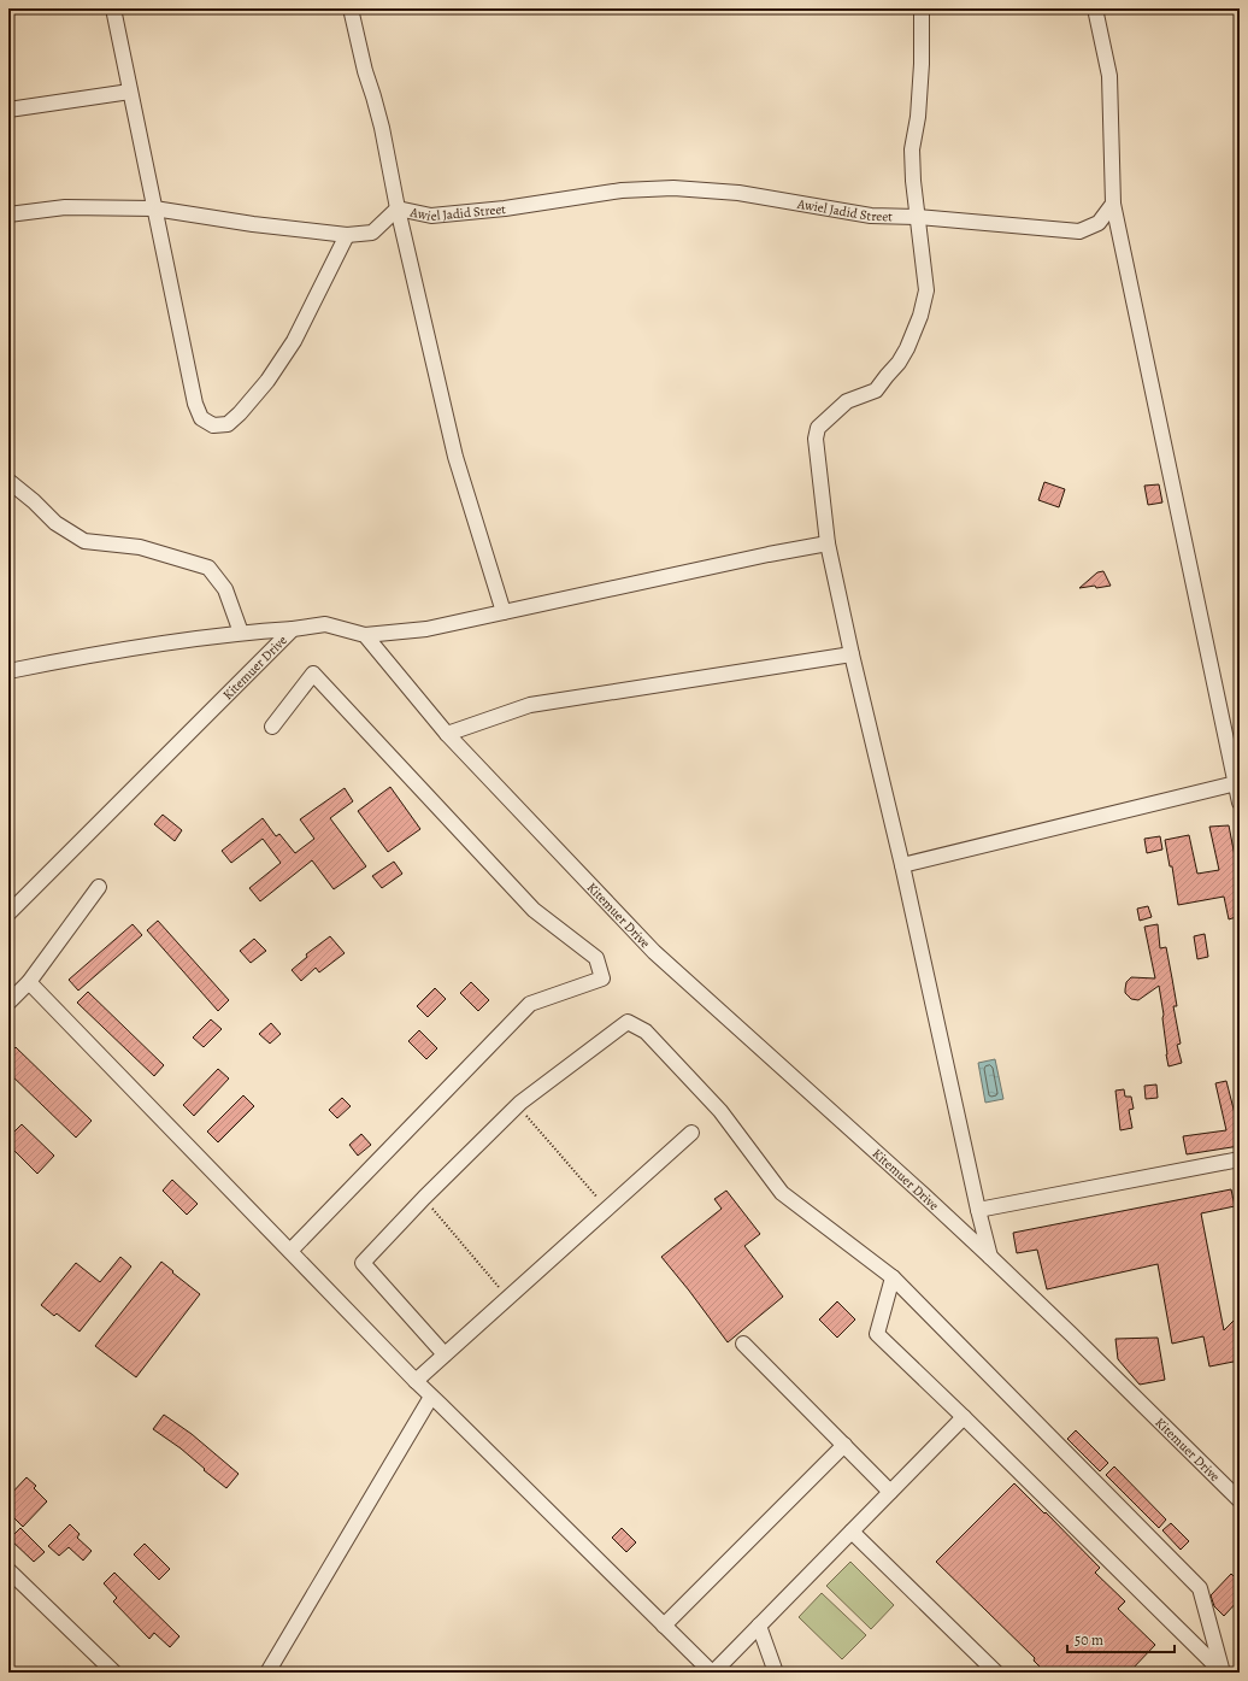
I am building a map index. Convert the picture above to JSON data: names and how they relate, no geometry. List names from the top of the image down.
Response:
{
  "streets": {
    "street": ["Awiel Jadid Street", "Kitemuer Drive"]
  },
  "scale_bar": "50 m"
}
